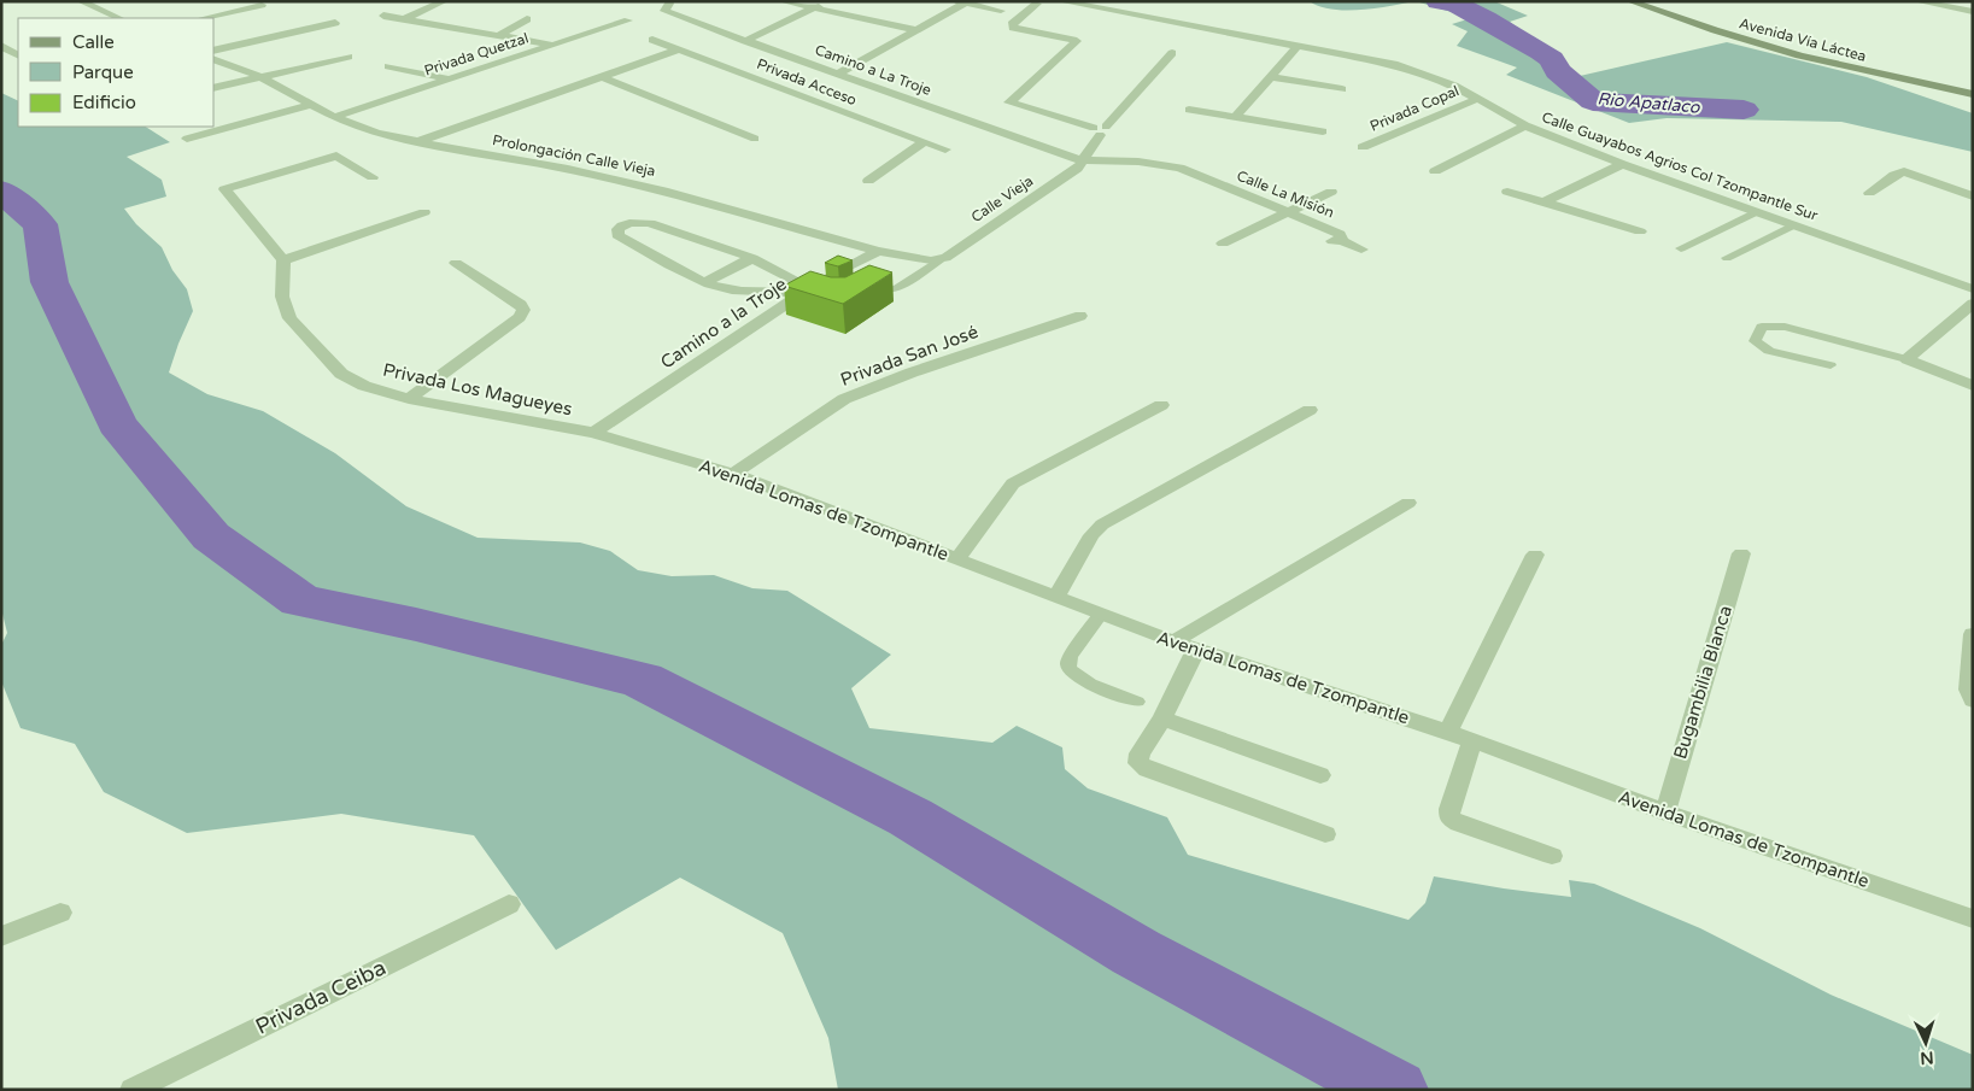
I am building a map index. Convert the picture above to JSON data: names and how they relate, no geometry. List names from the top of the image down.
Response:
{
  "streets": {
    "street": [
      "Avenida Vía Láctea",
      "Privada Quetzal",
      "Camino a La Troje",
      "Privada Acceso",
      "Privada Copal",
      "Prolongación Calle Vieja",
      "Calle Guayabos Agrios Col Tzompantle Sur",
      "Calle La Misión",
      "Calle Vieja",
      "Camino a la Troje",
      "Privada San José",
      "Privada Los Magueyes",
      "Avenida Lomas de Tzompantle",
      "Bugambilia Blanca",
      "Privada Ceiba"
    ]
  },
  "crossings": [
    ["Privada Quetzal", "Prolongación Calle Vieja"],
    ["Camino a La Troje", "Calle La Misión"],
    ["Camino a La Troje", "Calle Vieja"],
    ["Privada Copal", "Calle Guayabos Agrios Col Tzompantle Sur"],
    ["Prolongación Calle Vieja", "Calle Vieja"],
    ["Prolongación Calle Vieja", "Camino a la Troje"],
    ["Calle La Misión", "Calle Vieja"],
    ["Camino a la Troje", "Privada Los Magueyes"],
    ["Camino a la Troje", "Avenida Lomas de Tzompantle"],
    ["Privada San José", "Avenida Lomas de Tzompantle"],
    ["Privada Los Magueyes", "Avenida Lomas de Tzompantle"],
    ["Avenida Lomas de Tzompantle", "Bugambilia Blanca"]
  ],
  "water": ["Rio Apatlaco"],
  "legend": ["Calle", "Parque", "Edificio"],
  "north": "bottom"
}
